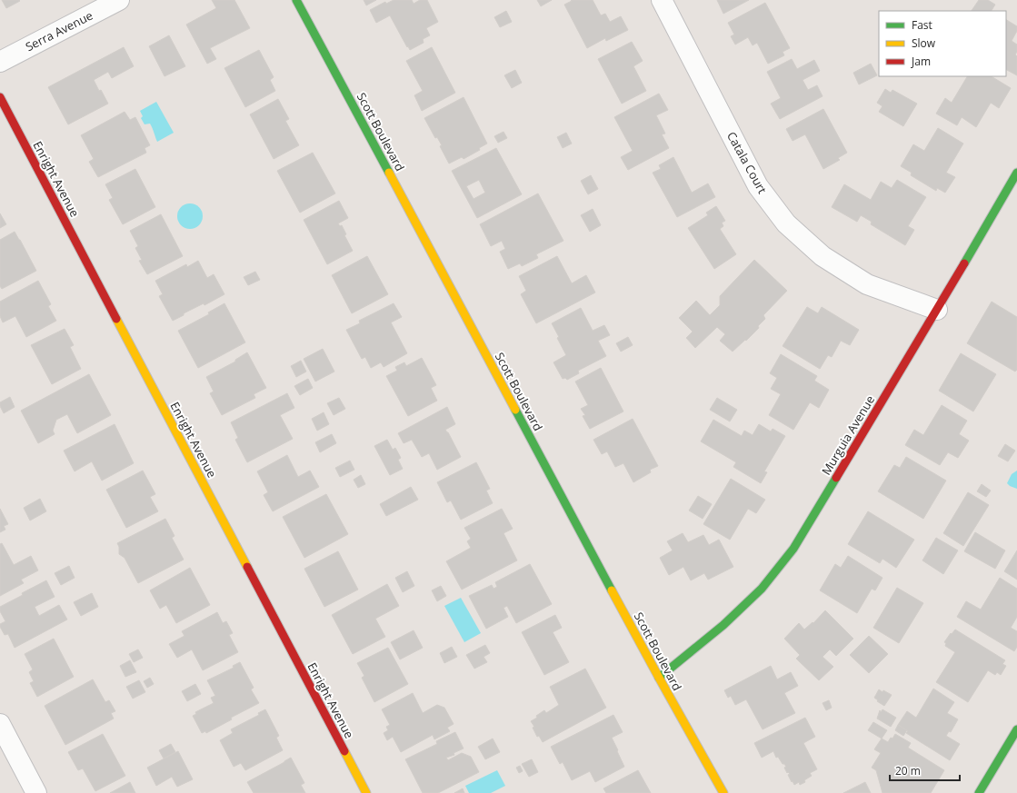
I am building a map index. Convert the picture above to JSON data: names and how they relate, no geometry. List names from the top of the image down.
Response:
{
  "streets": {
    "street": [
      "Serra Avenue",
      "Scott Boulevard",
      "Catala Court",
      "Enright Avenue",
      "Murguia Avenue"
    ]
  },
  "crossings": [
    ["Scott Boulevard", "Murguia Avenue"],
    ["Catala Court", "Murguia Avenue"]
  ],
  "legend": ["Fast", "Slow", "Jam"],
  "scale_bar": "20 m"
}
